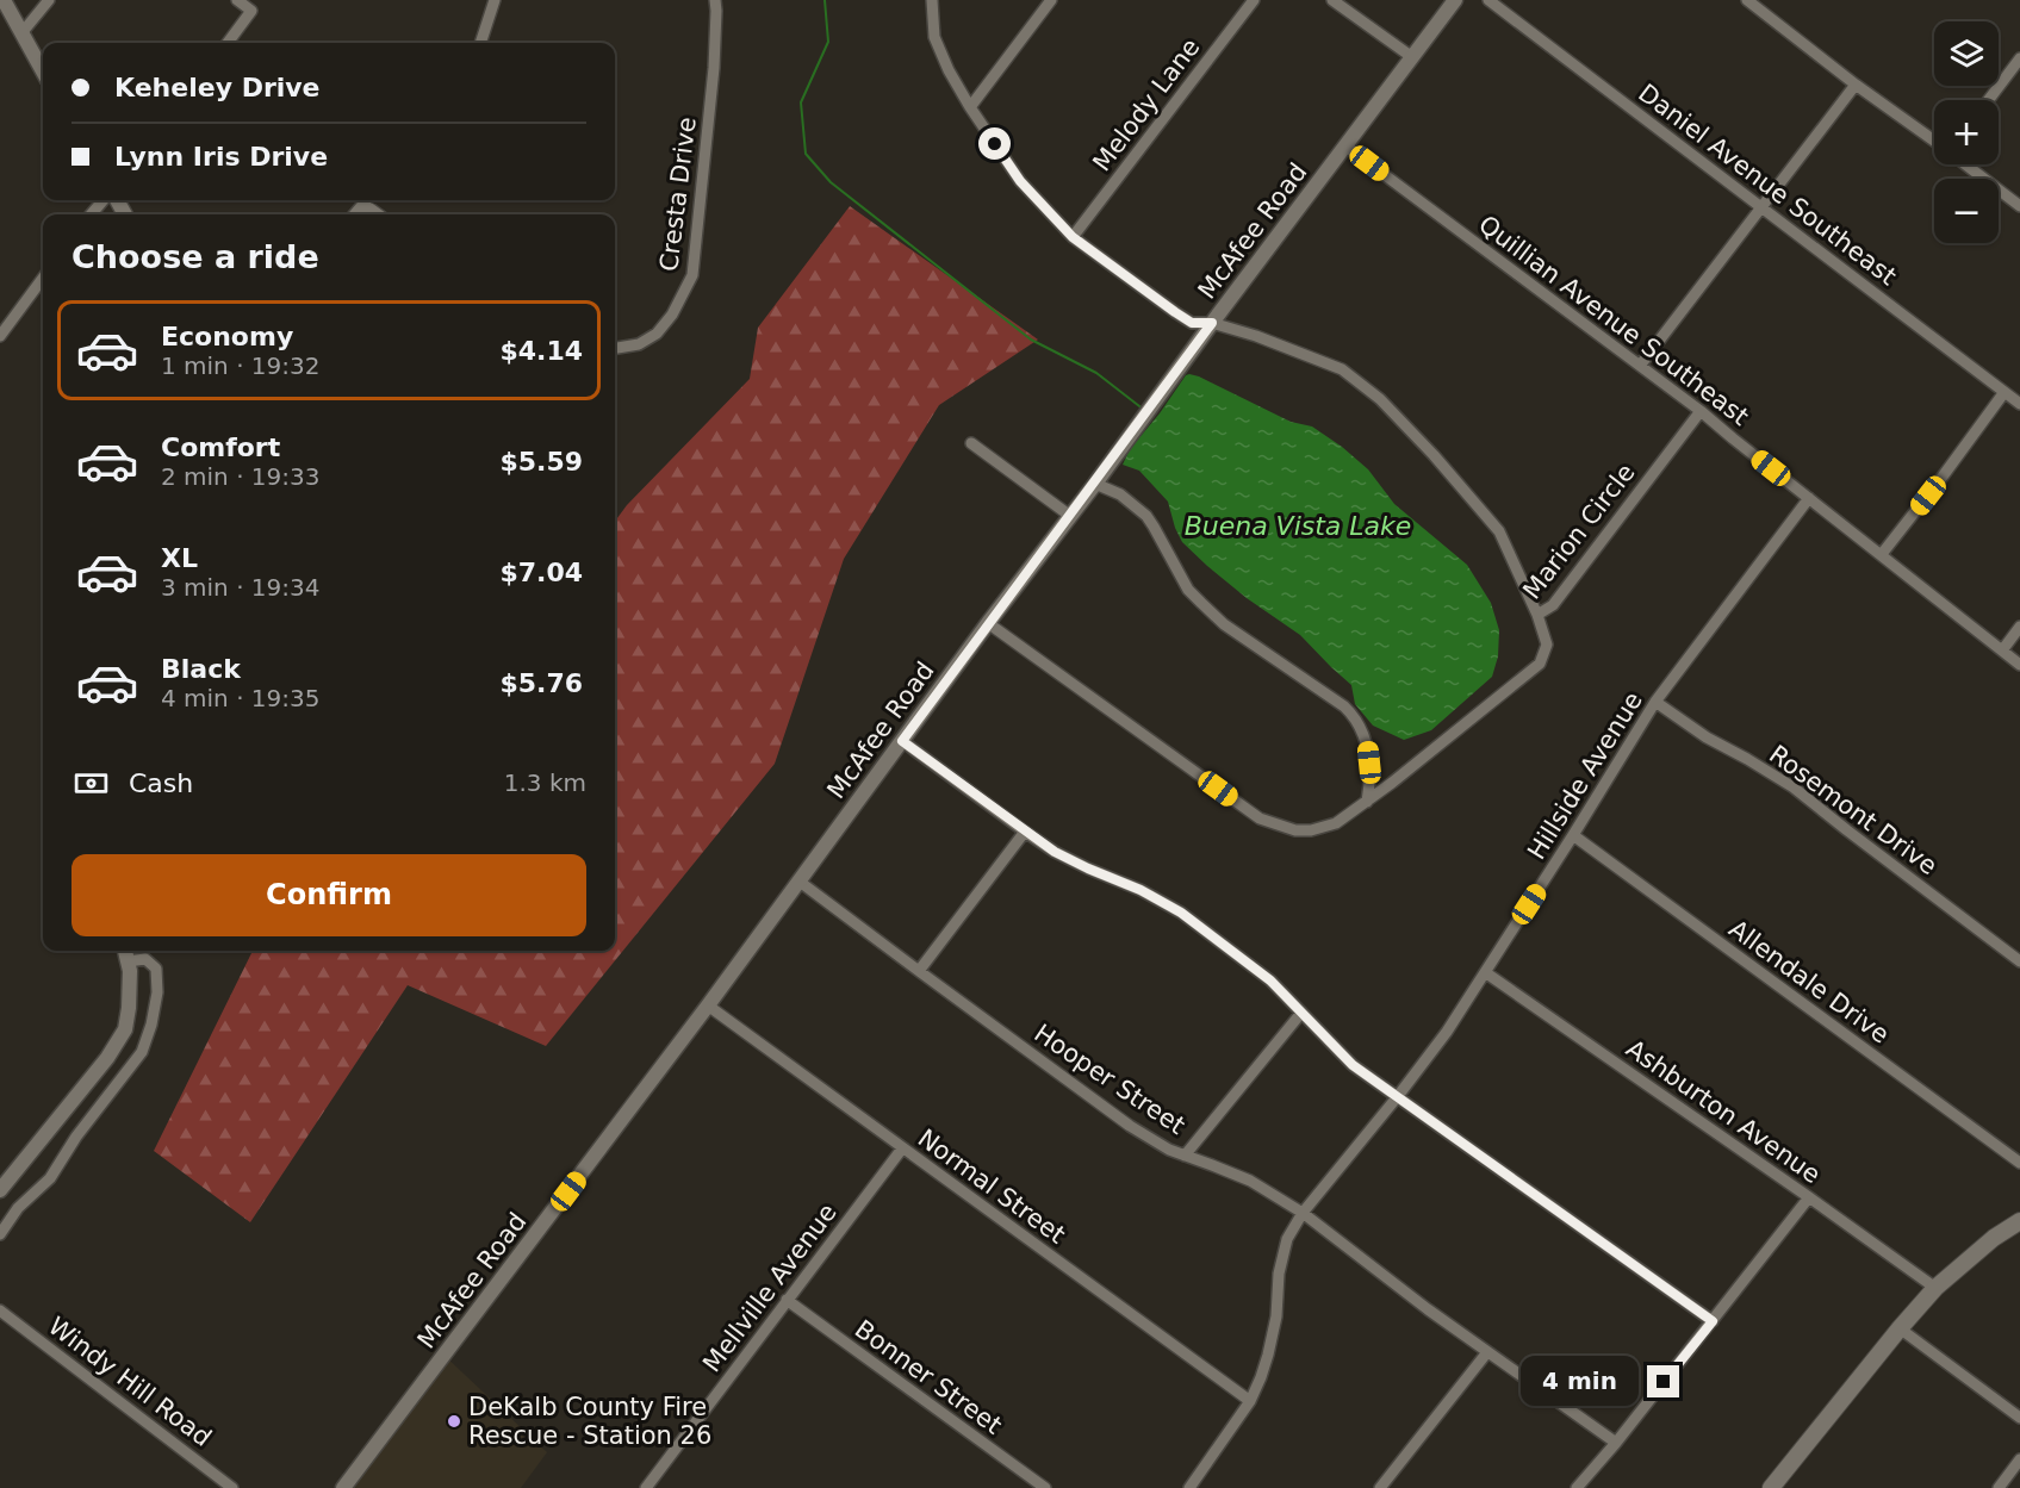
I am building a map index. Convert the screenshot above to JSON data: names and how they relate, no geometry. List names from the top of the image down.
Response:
{
  "streets": {
    "street": [
      "Melody Lane",
      "Daniel Avenue Southeast",
      "Cresta Drive",
      "McAfee Road",
      "Quillian Avenue Southeast",
      "Marion Circle",
      "Hillside Avenue",
      "Rosemont Drive",
      "Allendale Drive",
      "Hooper Street",
      "Ashburton Avenue",
      "Normal Street",
      "Mellville Avenue",
      "Bonner Street",
      "Windy Hill Road"
    ]
  },
  "crossings": [
    ["McAfee Road", "Quillian Avenue Southeast"],
    ["McAfee Road", "Marion Circle"],
    ["McAfee Road", "Hooper Street"],
    ["McAfee Road", "Normal Street"],
    ["Quillian Avenue Southeast", "Marion Circle"],
    ["Quillian Avenue Southeast", "Hillside Avenue"],
    ["Hillside Avenue", "Rosemont Drive"],
    ["Hillside Avenue", "Allendale Drive"],
    ["Hillside Avenue", "Hooper Street"],
    ["Hillside Avenue", "Ashburton Avenue"],
    ["Hillside Avenue", "Normal Street"],
    ["Normal Street", "Mellville Avenue"],
    ["Mellville Avenue", "Bonner Street"]
  ],
  "water": ["Buena Vista Lake"],
  "places": ["DeKalb County Fire Rescue - Station 26"],
  "page": {
    "map_buttons": ["+", "−"],
    "banner": ["Keheley Drive", "Lynn Iris Drive"],
    "heading": "Choose a ride",
    "list": [
      {
        "name": "Economy",
        "note": "1 min · 19:32",
        "value": "$4.14"
      },
      {
        "name": "Comfort",
        "note": "2 min · 19:33",
        "value": "$5.59"
      },
      {
        "name": "XL",
        "note": "3 min · 19:34",
        "value": "$7.04"
      },
      {
        "name": "Black",
        "note": "4 min · 19:35",
        "value": "$5.76"
      }
    ],
    "pay": ["Cash", "1.3 km"],
    "buttons": "Confirm",
    "bubble": "4 min"
  }
}
